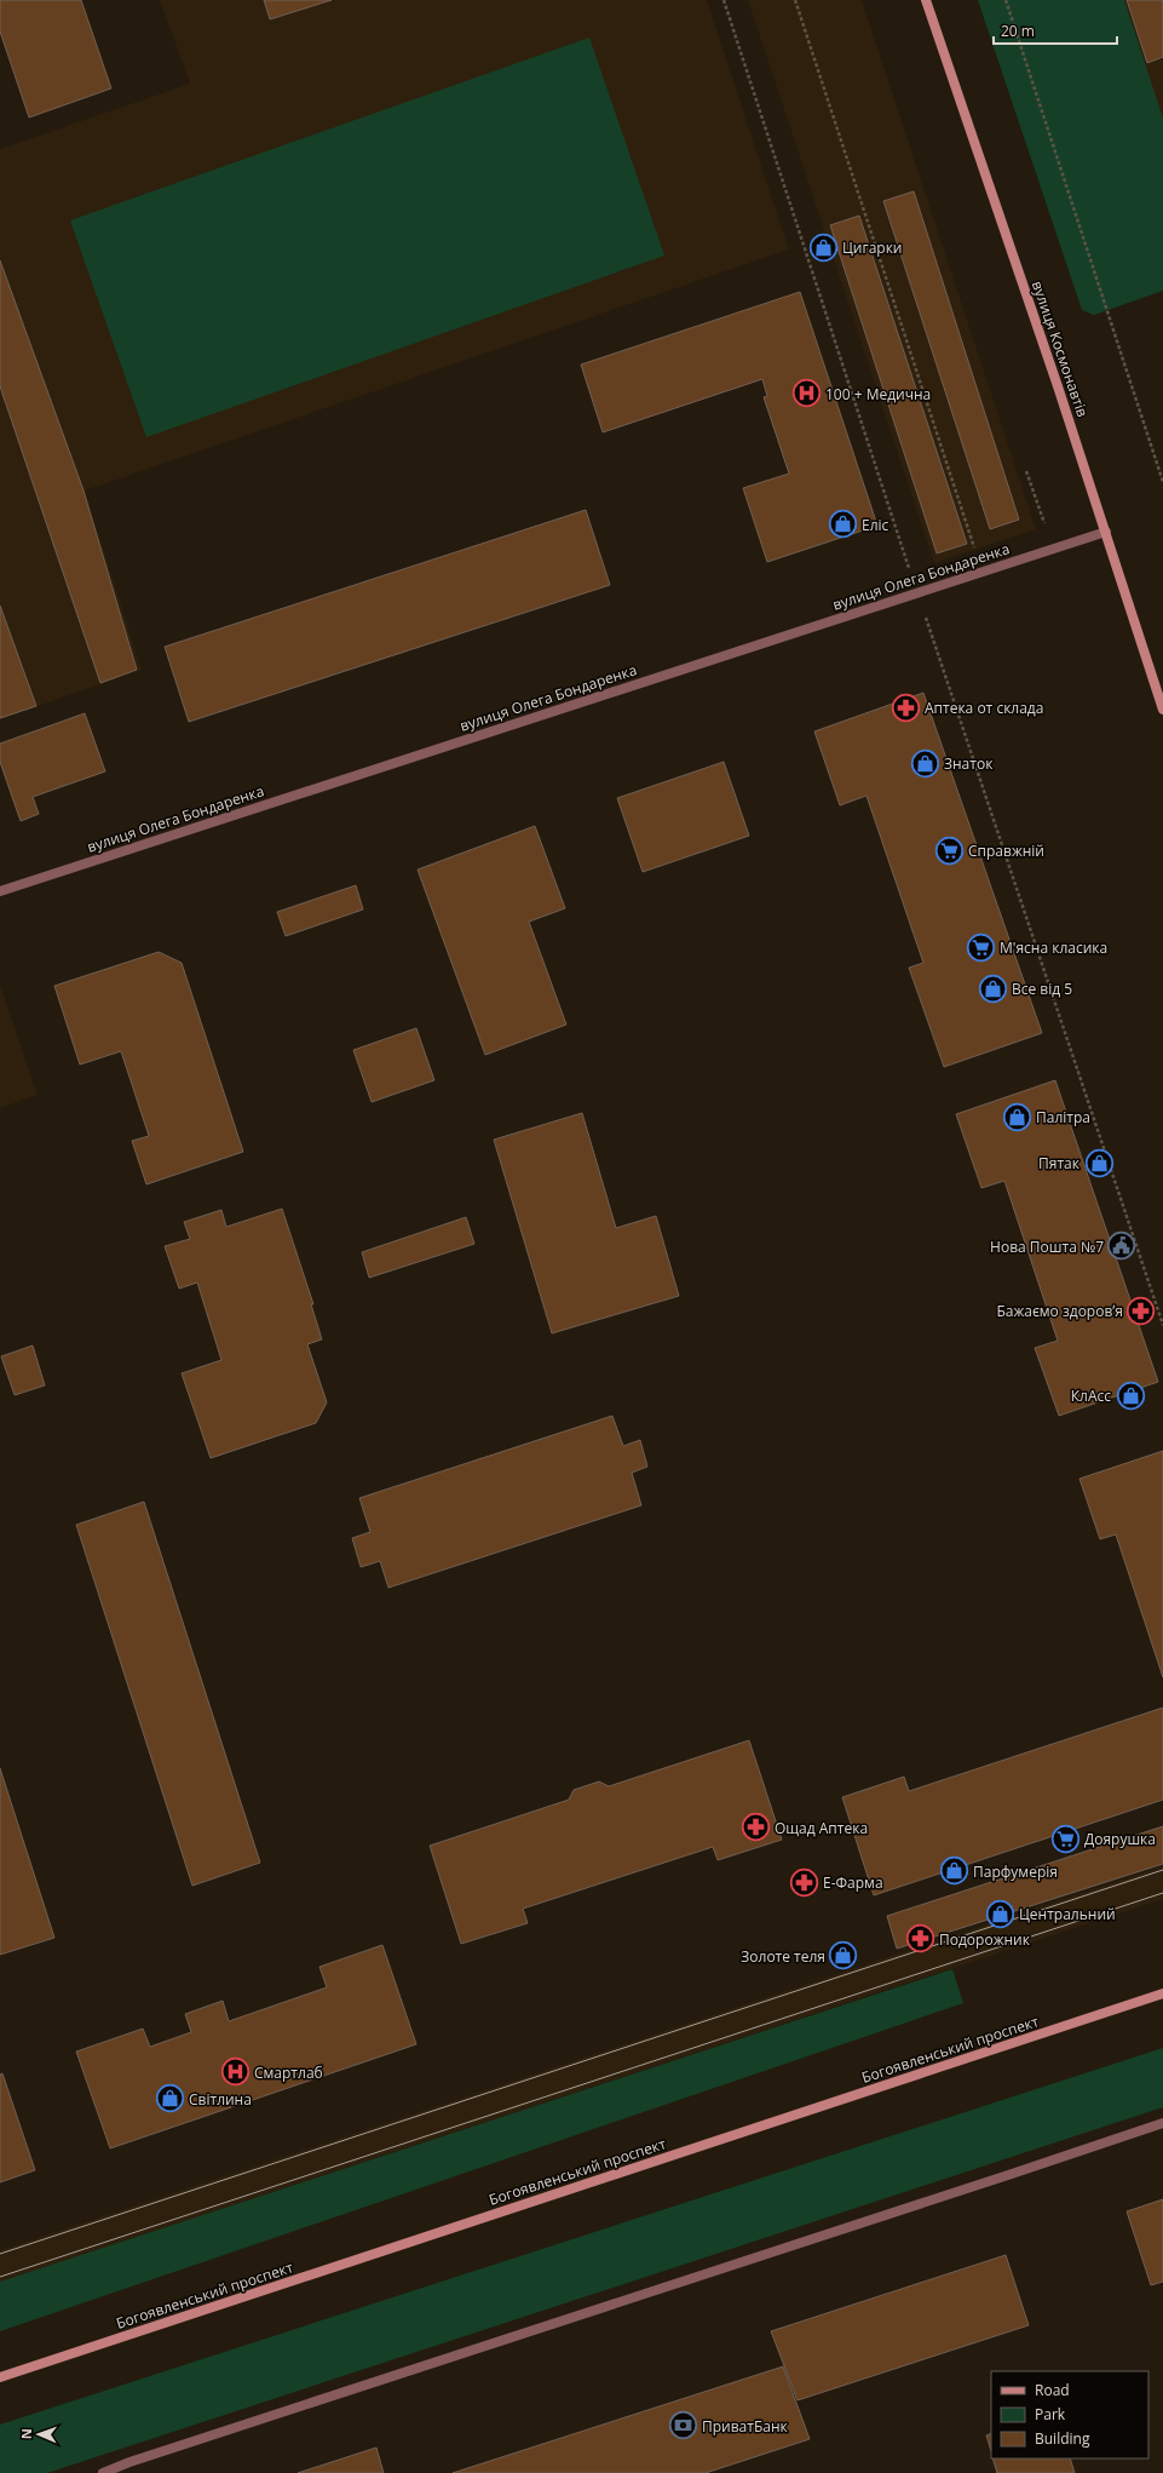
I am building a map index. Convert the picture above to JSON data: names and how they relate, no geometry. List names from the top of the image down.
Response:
{
  "streets": {
    "main road": ["вулиця Космонавтів", "Богоявленський проспект"],
    "street": ["вулиця Олега Бондаренка"]
  },
  "crossings": [
    ["вулиця Космонавтів", "вулиця Олега Бондаренка"]
  ],
  "places": {
    "shop": [
      "Цигарки",
      "Еліс",
      "Знаток",
      "Все від 5",
      "Палітра",
      "Пятак",
      "КлАсс",
      "Парфумерія",
      "Центральний",
      "Золоте теля",
      "Світлина"
    ],
    "hospital": ["100 + Медична", "Смартлаб"],
    "pharmacy": [
      "Аптека от склада",
      "Бажаємо здоровʼя",
      "Ощад Аптека",
      "Е-Фарма",
      "Подорожник"
    ],
    "supermarket": ["Справжній", "М'ясна класика", "Доярушка"],
    "public building": ["Нова Пошта №7"],
    "bank": ["ПриватБанк"]
  },
  "legend": ["Road", "Park", "Building"],
  "scale_bar": "20 m",
  "north": "left"
}
